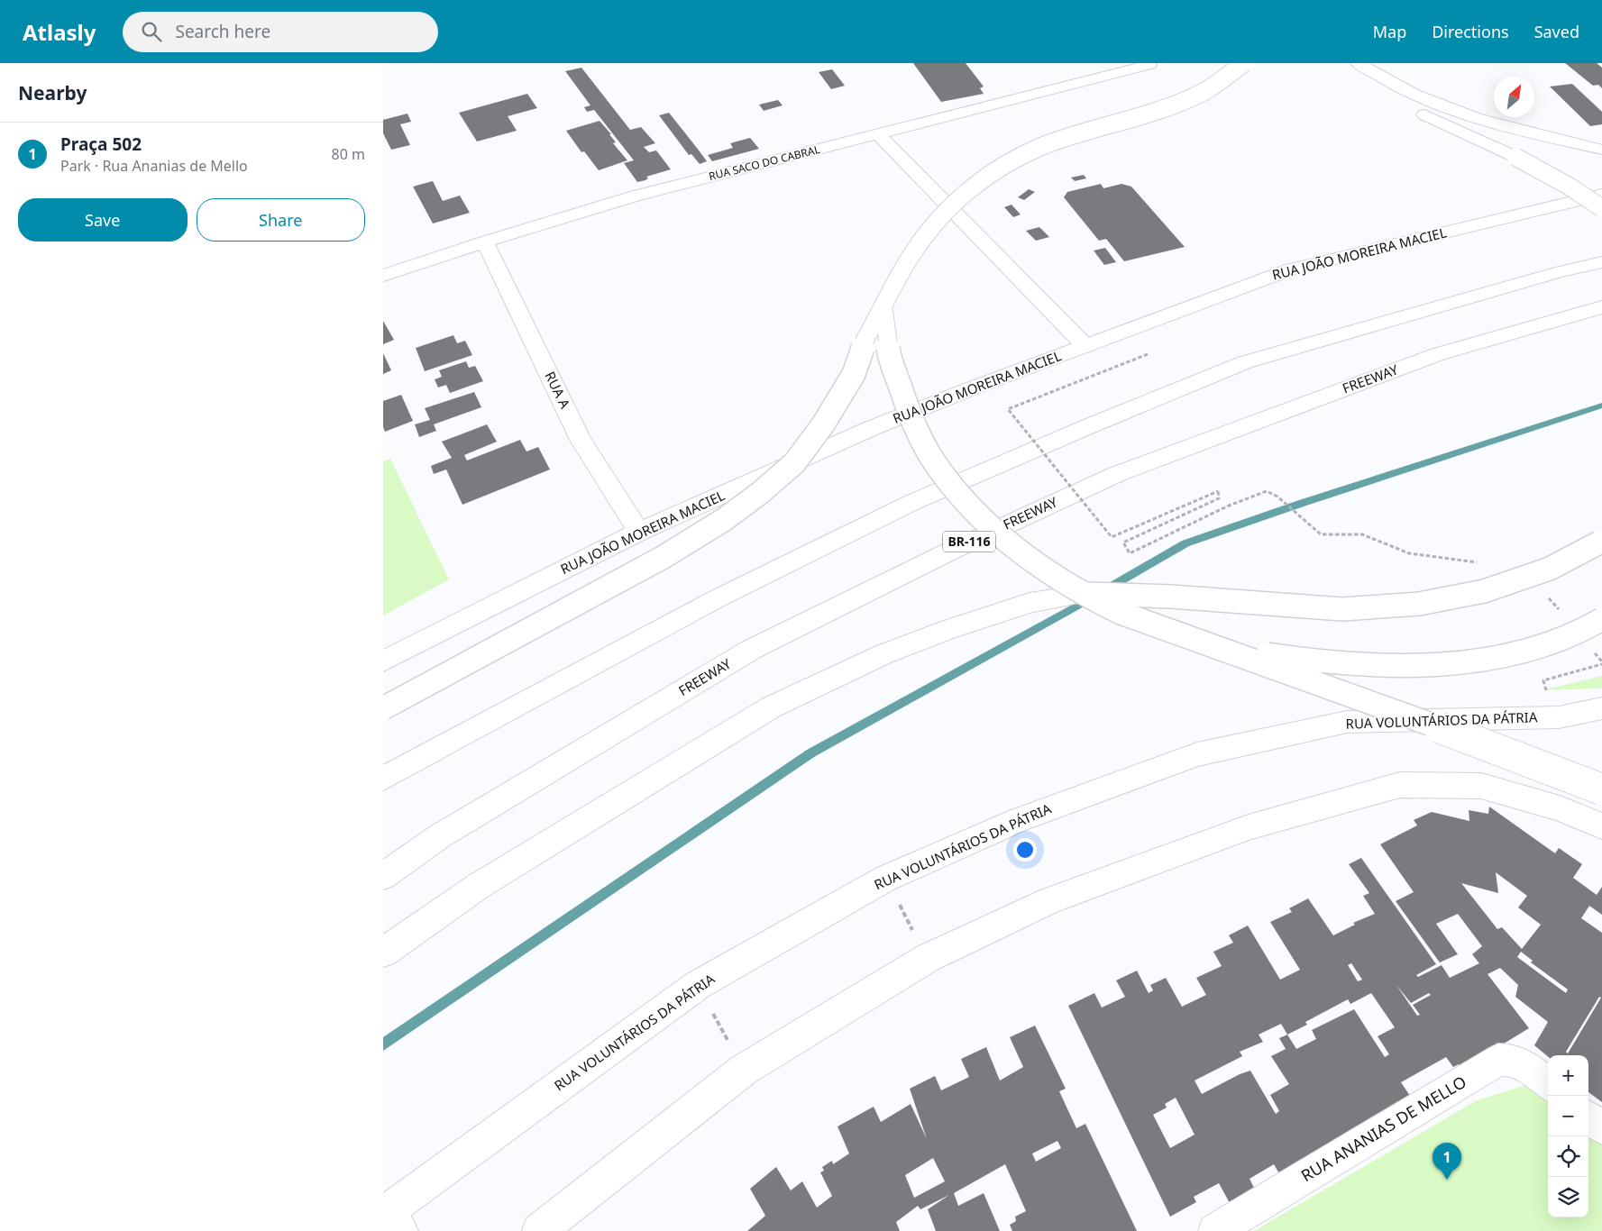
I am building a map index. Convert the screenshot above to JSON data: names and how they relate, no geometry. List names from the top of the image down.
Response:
{
  "streets": {
    "main road": [
      "RUA SACO DO CABRAL",
      "RUA JOÃO MOREIRA MACIEL",
      "FREEWAY",
      "RUA A",
      "BR-116",
      "RUA VOLUNTÁRIOS DA PÁTRIA",
      "RUA ANANIAS DE MELLO"
    ]
  },
  "crossings": [
    ["RUA SACO DO CABRAL", "RUA A"],
    ["RUA JOÃO MOREIRA MACIEL", "RUA A"]
  ],
  "north": "top right",
  "page": {
    "header": "Atlasly",
    "search": "Search here",
    "nav": ["Map", "Directions", "Saved"],
    "heading": "Nearby",
    "list": [
      {
        "mark": "1",
        "name": "Praça 502",
        "note": "Park · Rua Ananias de Mello",
        "value": "80 m"
      }
    ],
    "buttons": ["Save", "Share"],
    "map_buttons": ["+", "−"],
    "pins": "1"
  }
}
